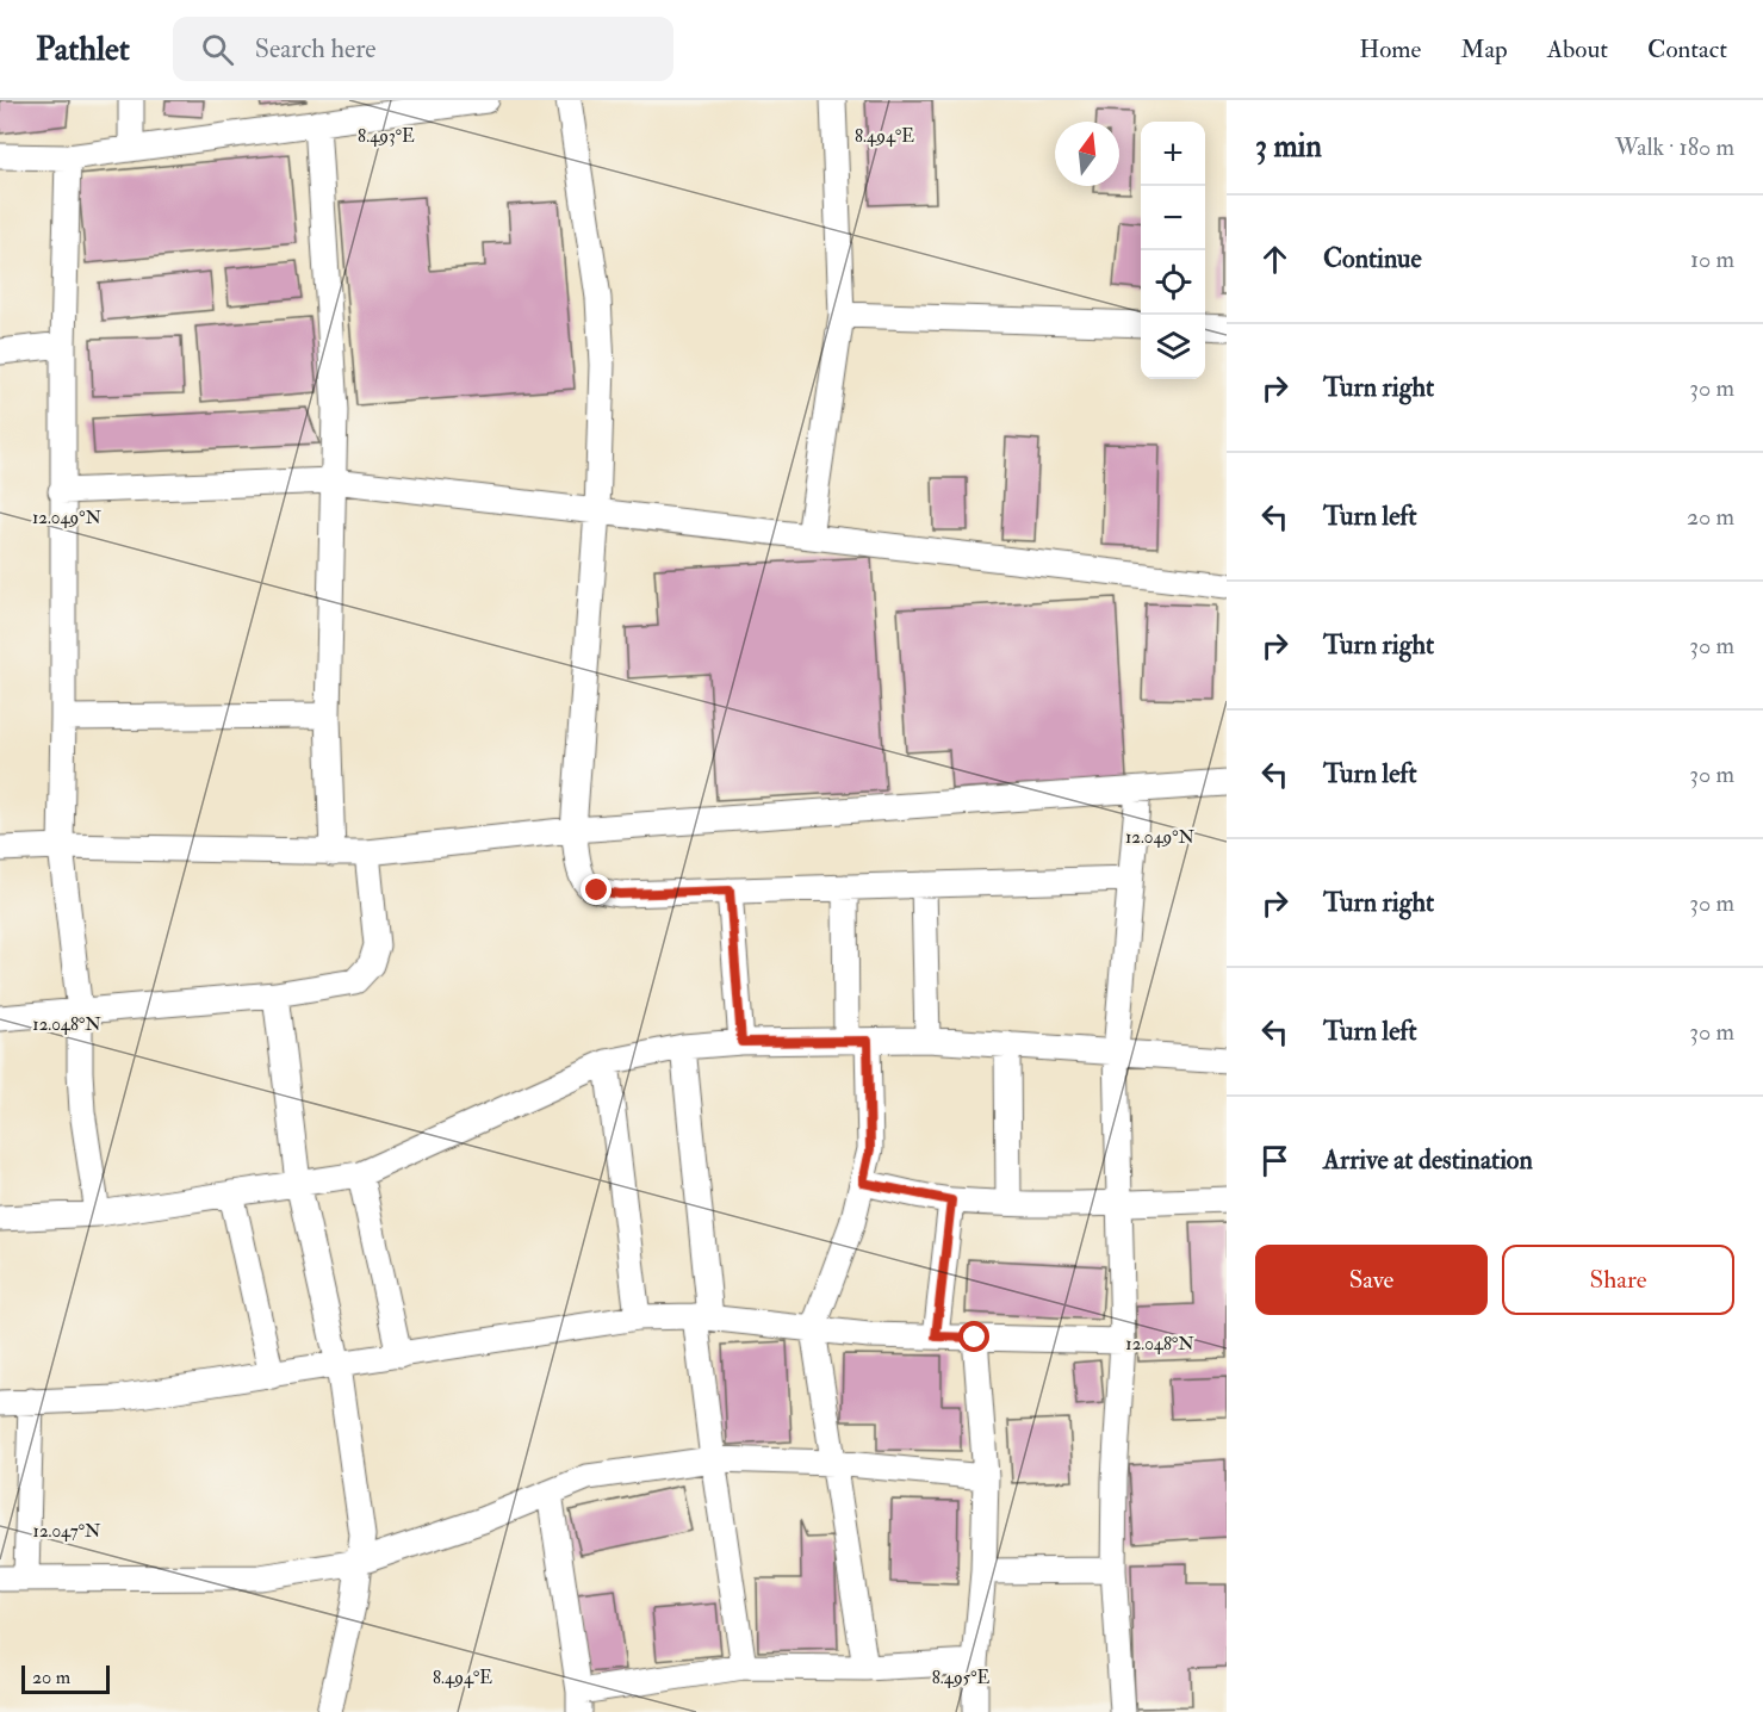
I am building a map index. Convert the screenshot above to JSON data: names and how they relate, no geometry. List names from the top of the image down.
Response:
{
  "scale_bar": "20 m",
  "north": "top",
  "page": {
    "header": "Pathlet",
    "search": "Search here",
    "nav": [
      "Home",
      "Map",
      "About",
      "Contact"
    ],
    "heading": ["3 min", "Walk · 180 m"],
    "map_buttons": ["+", "−"],
    "list": [
      ["Continue", "10 m"],
      ["Turn right", "30 m"],
      ["Turn left", "20 m"],
      ["Turn right", "30 m"],
      ["Turn left", "30 m"],
      ["Turn right", "30 m"],
      ["Turn left", "30 m"],
      "Arrive at destination"
    ],
    "buttons": ["Save", "Share"],
    "scale": "20 m"
  },
  "coordinates": [
    "8.493°E",
    "8.494°E",
    "12.049°N",
    "12.048°N",
    "12.047°N",
    "8.495°E"
  ]
}
